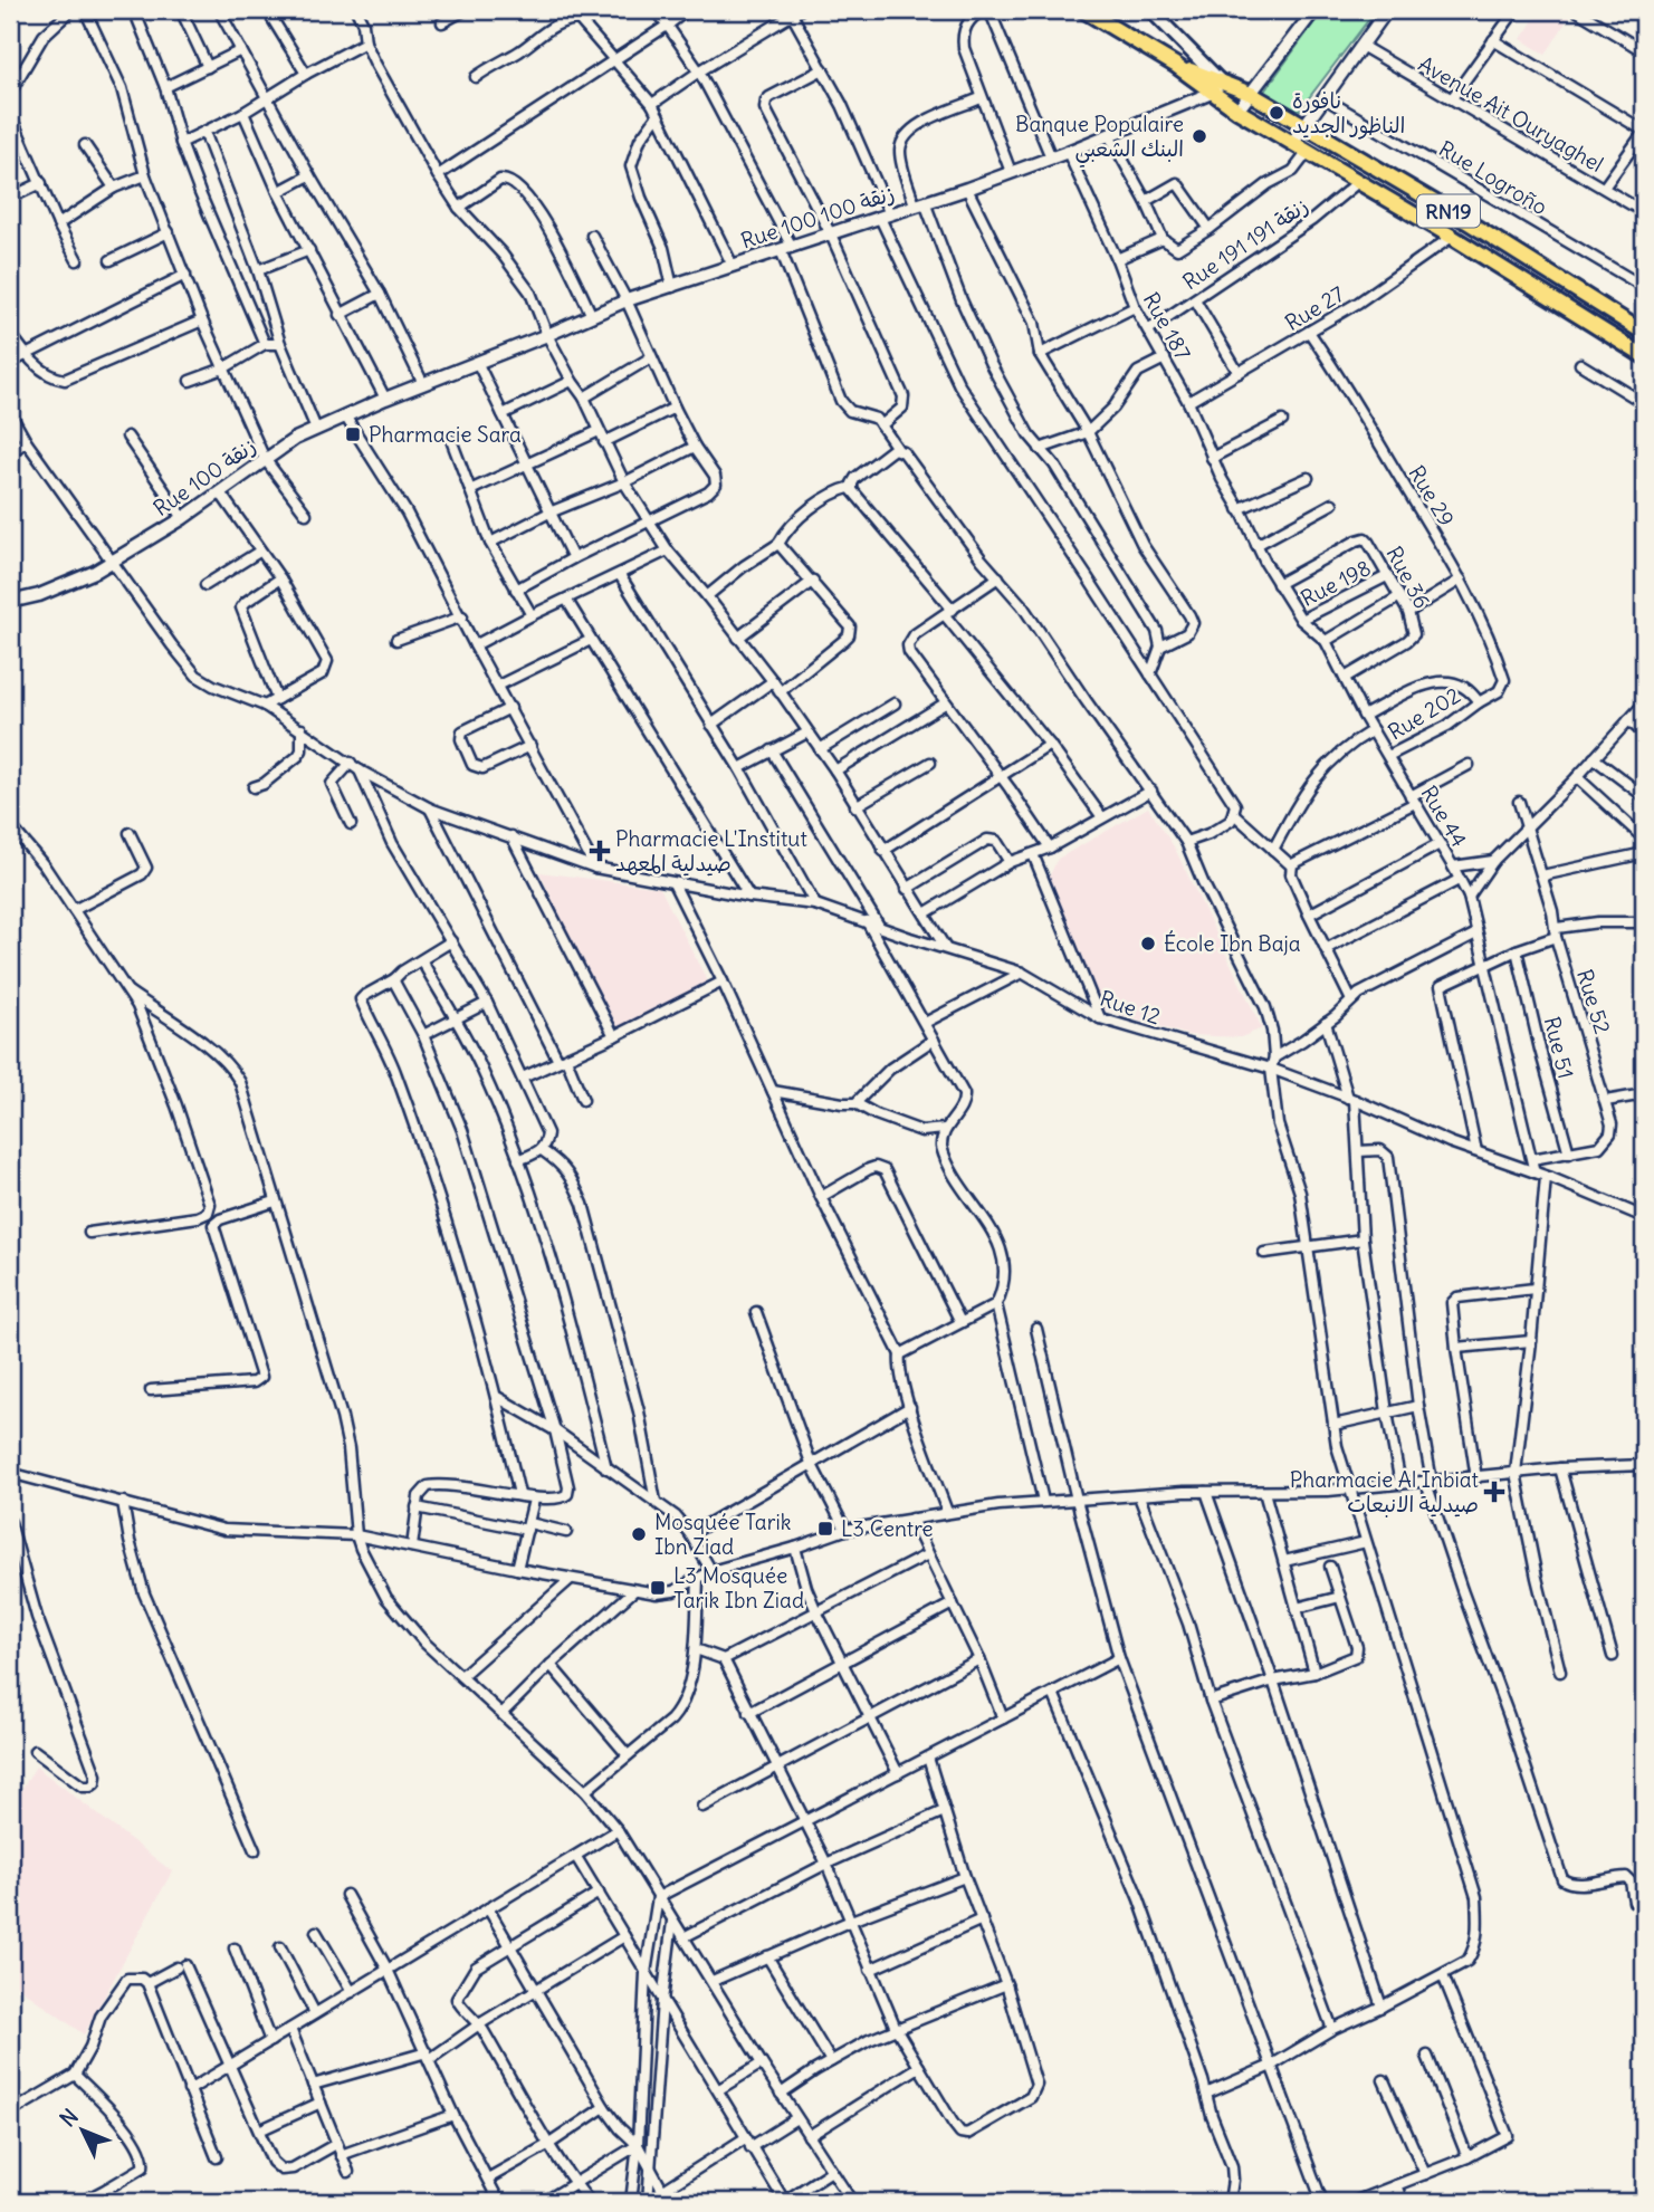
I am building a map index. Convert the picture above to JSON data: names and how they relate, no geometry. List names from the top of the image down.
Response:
{
  "streets": {
    "main road": ["RN19"],
    "street": [
      "Avenue Ait Ouryaghel",
      "Rue Logroño",
      "Rue 100 زنقة 100",
      "Rue 191 زنقة 191",
      "Rue 27",
      "Rue 187",
      "Rue 100 زنقة",
      "Rue 29",
      "Rue 36",
      "Rue 198",
      "Rue 202",
      "Rue 44",
      "Rue 52",
      "Rue 12",
      "Rue 51"
    ]
  },
  "crossings": [
    ["RN19", "Rue 100 زنقة 100"],
    ["RN19", "Rue 191 زنقة 191"],
    ["RN19", "Rue 27"],
    ["Rue 100 زنقة 100", "Rue 187"],
    ["Rue 100 زنقة 100", "Rue 100 زنقة"],
    ["Rue 191 زنقة 191", "Rue 187"],
    ["Rue 27", "Rue 187"],
    ["Rue 27", "Rue 29"],
    ["Rue 187", "Rue 44"],
    ["Rue 29", "Rue 202"],
    ["Rue 36", "Rue 198"],
    ["Rue 36", "Rue 44"],
    ["Rue 198", "Rue 44"],
    ["Rue 202", "Rue 44"],
    ["Rue 44", "Rue 12"],
    ["Rue 52", "Rue 51"]
  ],
  "places": {
    "other": [
      "نافورة الناظور الجديد",
      "Banque Populaire البنك الشعبي",
      "École Ibn Baja",
      "Mosquée Tarik Ibn Ziad"
    ],
    "transit": ["Pharmacie Sara", "L3 Centre", "L3 Mosquée Tarik Ibn Ziad"],
    "health": ["Pharmacie L'Institut صيدلية المعهد", "Pharmacie Al Inbiat صيدلية الانبعات"]
  },
  "north": "top left"
}
